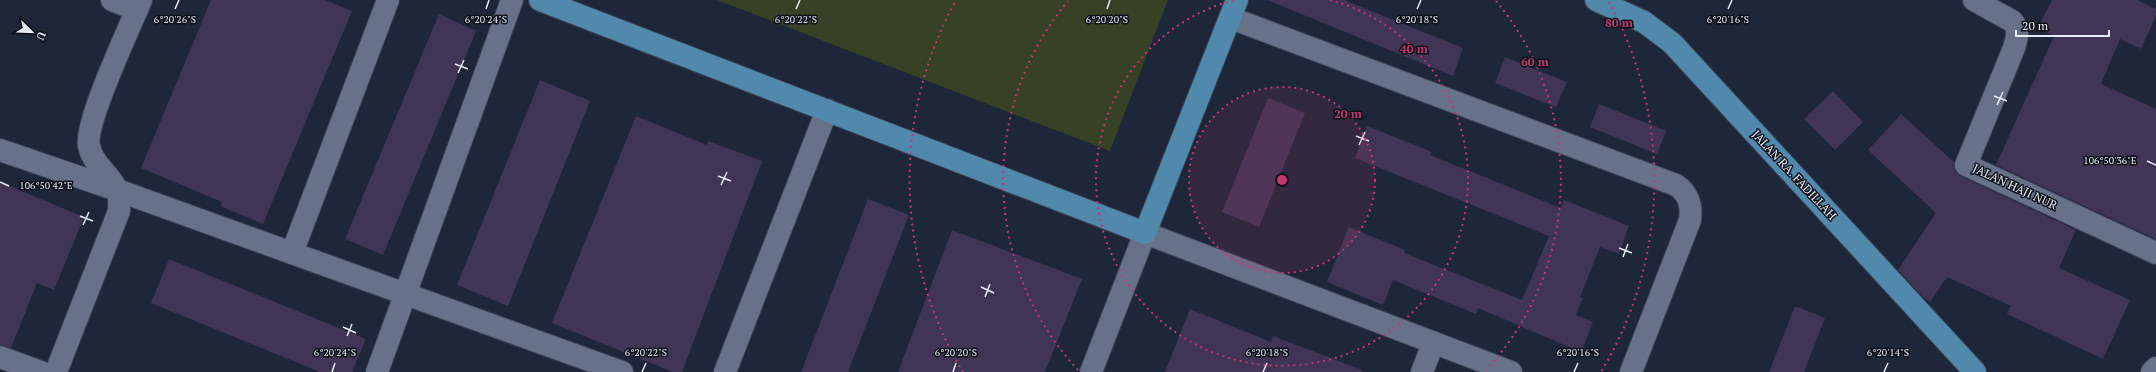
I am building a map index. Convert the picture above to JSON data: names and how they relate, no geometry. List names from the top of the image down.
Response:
{
  "streets": {
    "main road": ["JALAN RA. FADILLAH"],
    "street": ["JALAN HAJI NUR"]
  },
  "scale_bar": "20 m",
  "north": "bottom right",
  "coordinates": [
    "6°20'26\"S",
    "6°20'24\"S",
    "6°20'22\"S",
    "6°20'20\"S",
    "6°20'18\"S",
    "6°20'16\"S",
    "106°50'36\"E",
    "106°50'42\"E",
    "6°20'14\"S"
  ],
  "rings": [
    "80 m",
    "40 m",
    "60 m",
    "20 m"
  ]
}
